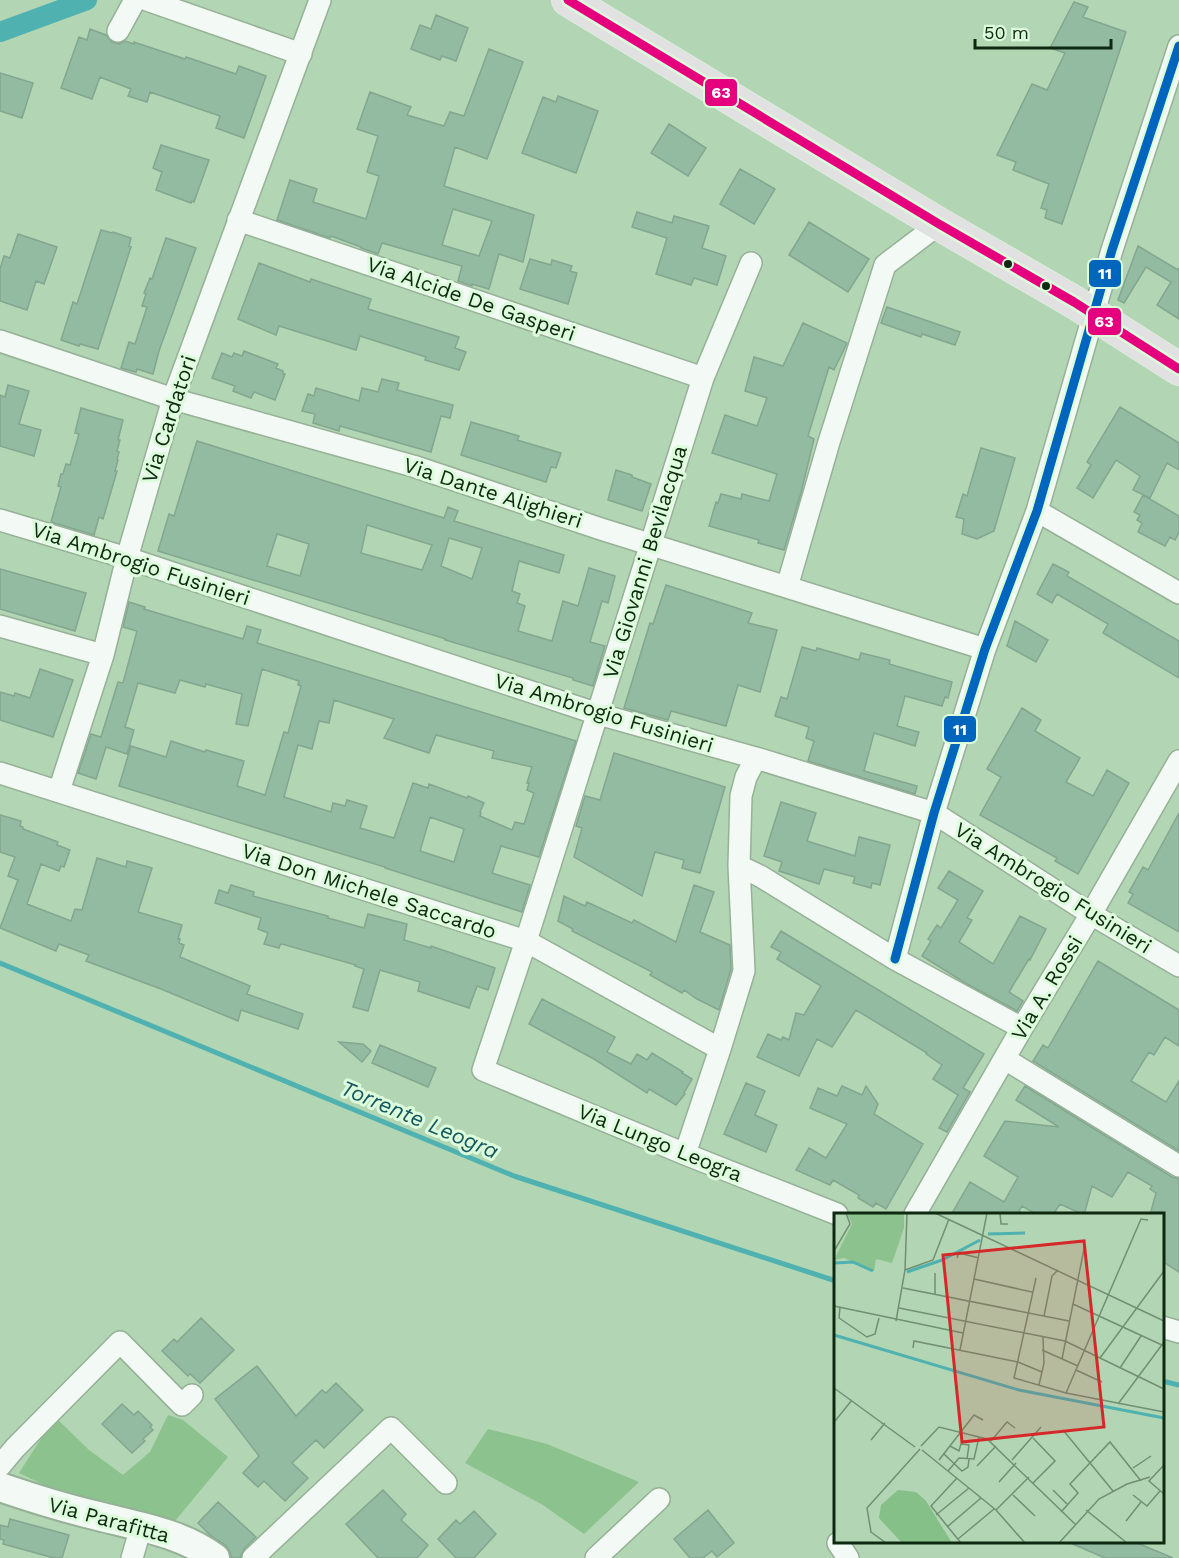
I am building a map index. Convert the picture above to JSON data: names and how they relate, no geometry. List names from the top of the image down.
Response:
{
  "streets": {
    "street": [
      "Via Alcide De Gasperi",
      "Via Cardatori",
      "Via Dante Alighieri",
      "Via Giovanni Bevilacqua",
      "Via Ambrogio Fusinieri",
      "Via Don Michele Saccardo",
      "Via A. Rossi",
      "Via Lungo Leogra",
      "Via Parafitta"
    ]
  },
  "crossings": [
    ["Via Alcide De Gasperi", "Via Cardatori"],
    ["Via Alcide De Gasperi", "Via Giovanni Bevilacqua"],
    ["Via Cardatori", "Via Dante Alighieri"],
    ["Via Cardatori", "Via Ambrogio Fusinieri"],
    ["Via Cardatori", "Via Don Michele Saccardo"],
    ["Via Dante Alighieri", "Via Giovanni Bevilacqua"],
    ["Via Giovanni Bevilacqua", "Via Ambrogio Fusinieri"],
    ["Via Giovanni Bevilacqua", "Via Don Michele Saccardo"],
    ["Via Giovanni Bevilacqua", "Via Lungo Leogra"],
    ["Via Ambrogio Fusinieri", "Via A. Rossi"]
  ],
  "water": ["Torrente Leogra"],
  "lines": ["transit line 63", "transit line 11"],
  "scale_bar": "50 m"
}
